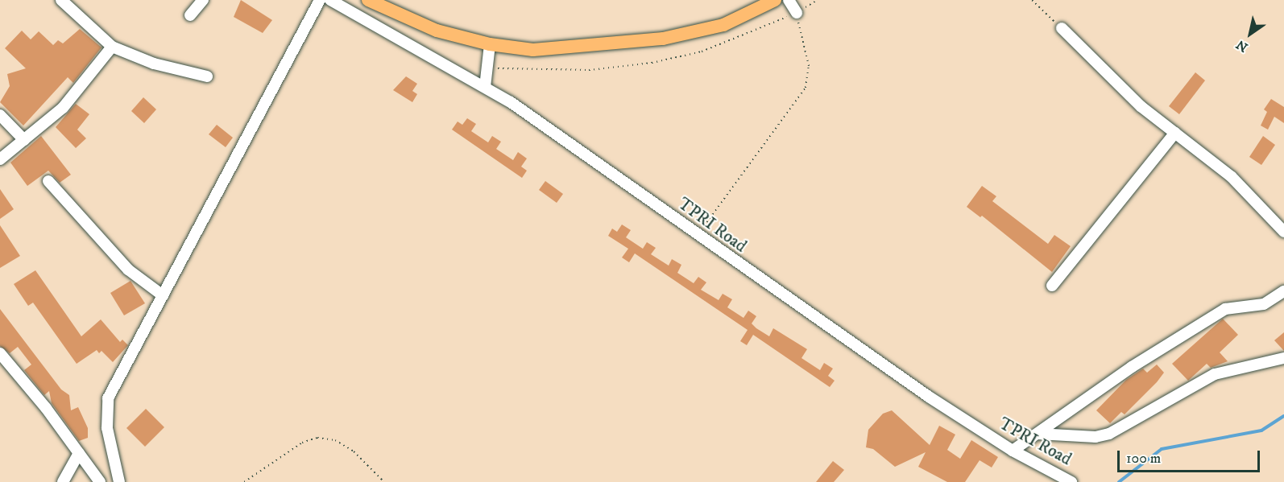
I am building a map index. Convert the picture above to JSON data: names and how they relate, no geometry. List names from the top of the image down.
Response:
{
  "streets": {
    "street": ["TPRI Road"]
  },
  "scale_bar": "100 m",
  "north": "bottom left"
}
